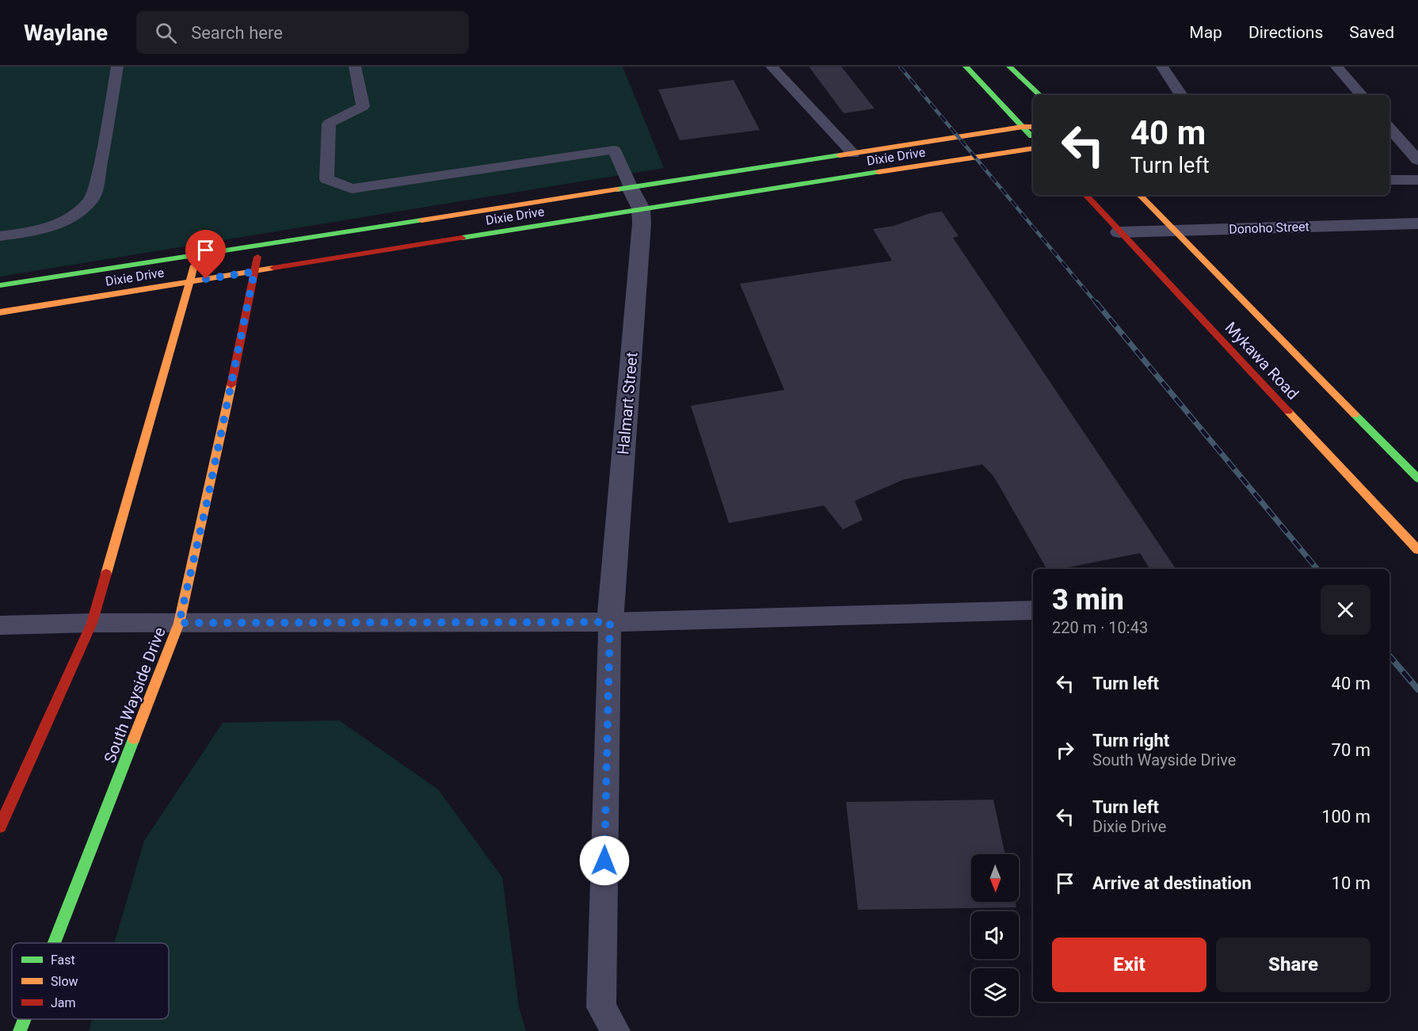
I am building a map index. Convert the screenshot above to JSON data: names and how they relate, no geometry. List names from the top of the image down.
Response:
{
  "streets": {
    "main road": ["Dixie Drive", "Mykawa Road", "South Wayside Drive"],
    "street": ["Donoho Street", "Halmart Street"]
  },
  "crossings": [
    ["Dixie Drive", "Halmart Street"],
    ["Dixie Drive", "South Wayside Drive"],
    ["Donoho Street", "Mykawa Road"]
  ],
  "legend": ["Fast", "Slow", "Jam"],
  "north": "bottom",
  "page": {
    "header": "Waylane",
    "search": "Search here",
    "nav": ["Map", "Directions", "Saved"],
    "turn": ["40 m", "Turn left"],
    "heading": ["3 min", "220 m · 10:43"],
    "list": [
      {
        "name": "Turn left",
        "value": "40 m"
      },
      {
        "name": "Turn right",
        "note": "South Wayside Drive",
        "value": "70 m"
      },
      {
        "name": "Turn left",
        "note": "Dixie Drive",
        "value": "100 m"
      },
      {
        "name": "Arrive at destination",
        "value": "10 m"
      }
    ],
    "buttons": ["Exit", "Share"]
  }
}
